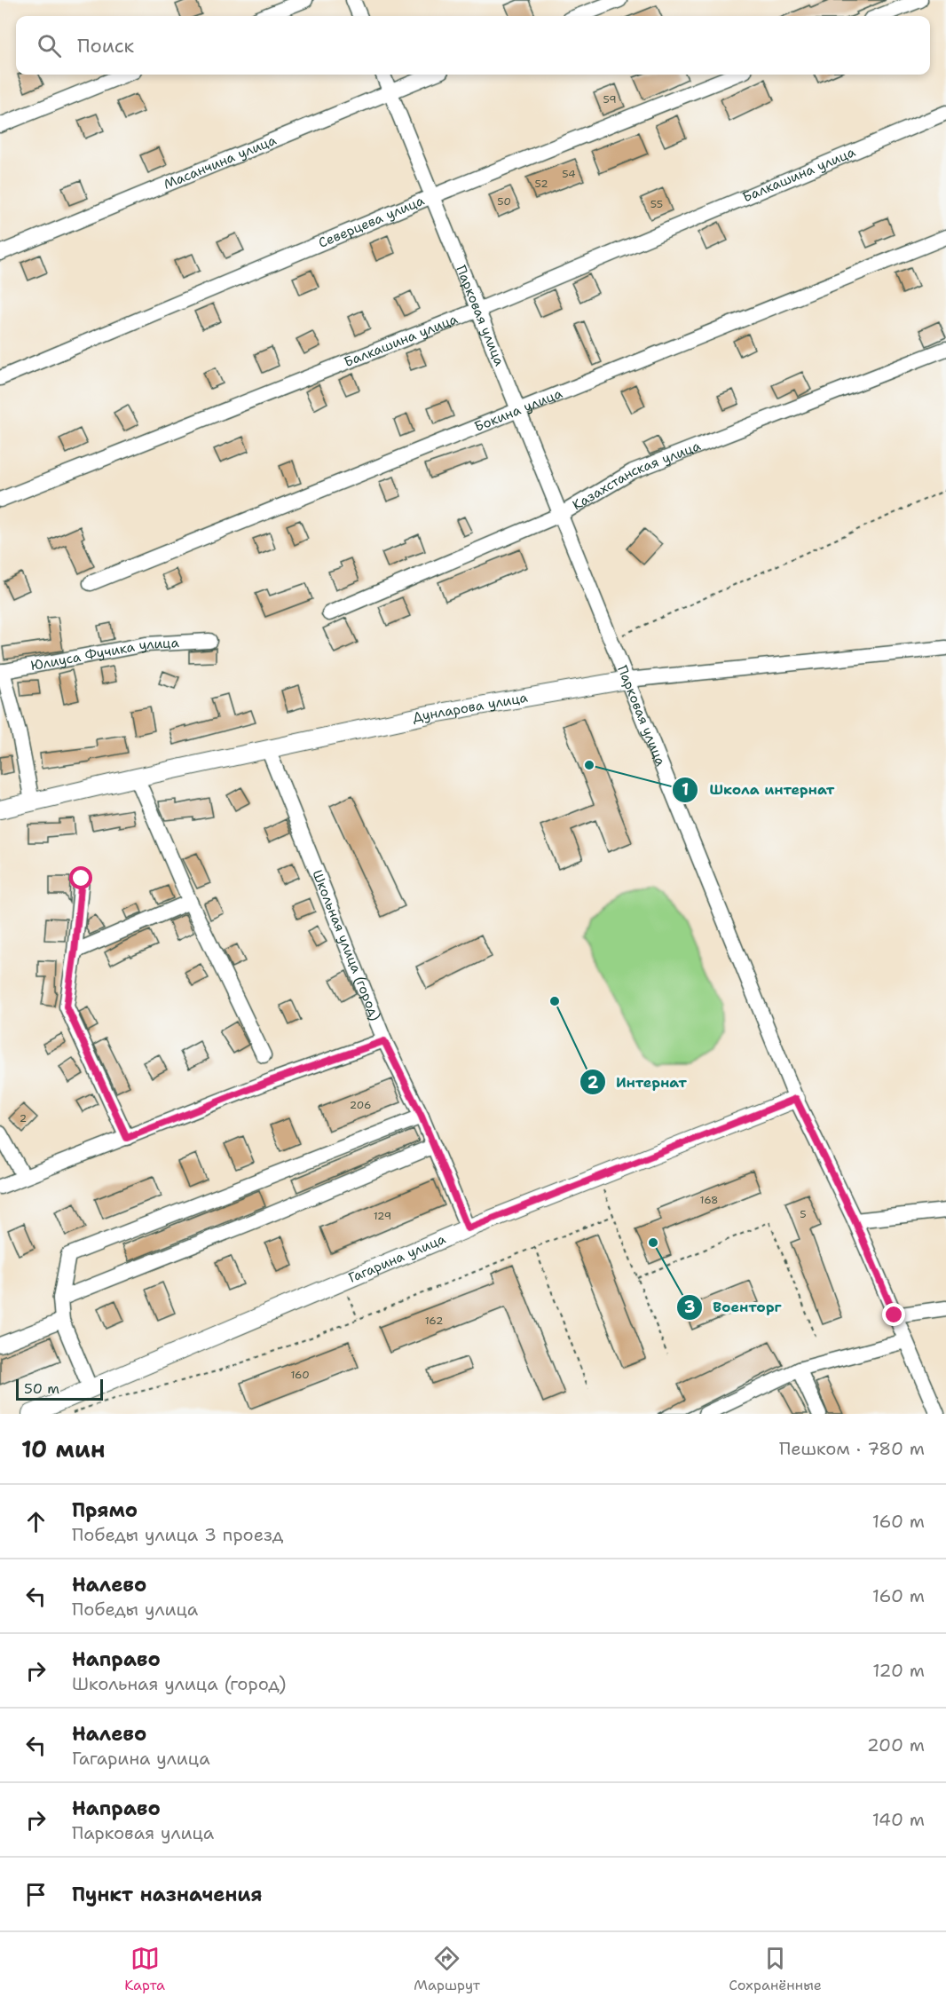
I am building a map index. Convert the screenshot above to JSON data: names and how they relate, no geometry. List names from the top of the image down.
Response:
{
  "streets": {
    "main road": ["Дунларова улица", "Гагарина улица"],
    "street": [
      "Масанчина улица",
      "Балкашина улица",
      "Северцева улица",
      "Парковая улица",
      "Бокина улица",
      "Казахстанская улица",
      "Юлиуса Фучика улица",
      "Школьная улица (город)"
    ]
  },
  "crossings": [
    ["Масанчина улица", "Парковая улица"],
    ["Балкашина улица", "Парковая улица"],
    ["Северцева улица", "Парковая улица"],
    ["Парковая улица", "Бокина улица"],
    ["Парковая улица", "Казахстанская улица"],
    ["Парковая улица", "Дунларова улица"],
    ["Парковая улица", "Гагарина улица"],
    ["Дунларова улица", "Школьная улица (город)"],
    ["Школьная улица (город)", "Гагарина улица"]
  ],
  "places": ["Школа интернат", "Интернат", "Военторг"],
  "house_numbers": [
    "59",
    "54",
    "52",
    "50",
    "55",
    "206",
    "2",
    "168",
    "5",
    "129",
    "162",
    "160"
  ],
  "scale_bar": "50 m",
  "page": {
    "search": "Поиск",
    "scale": "50 m",
    "heading": ["10 мин", "Пешком · 780 m"],
    "list": [
      ["Прямо", "Победы улица 3 проезд", "160 m"],
      ["Налево", "Победы улица", "160 m"],
      ["Направо", "Школьная улица (город)", "120 m"],
      ["Налево", "Гагарина улица", "200 m"],
      ["Направо", "Парковая улица", "140 m"],
      "Пункт назначения"
    ],
    "nav": ["Карта", "Маршрут", "Сохранённые"]
  }
}
